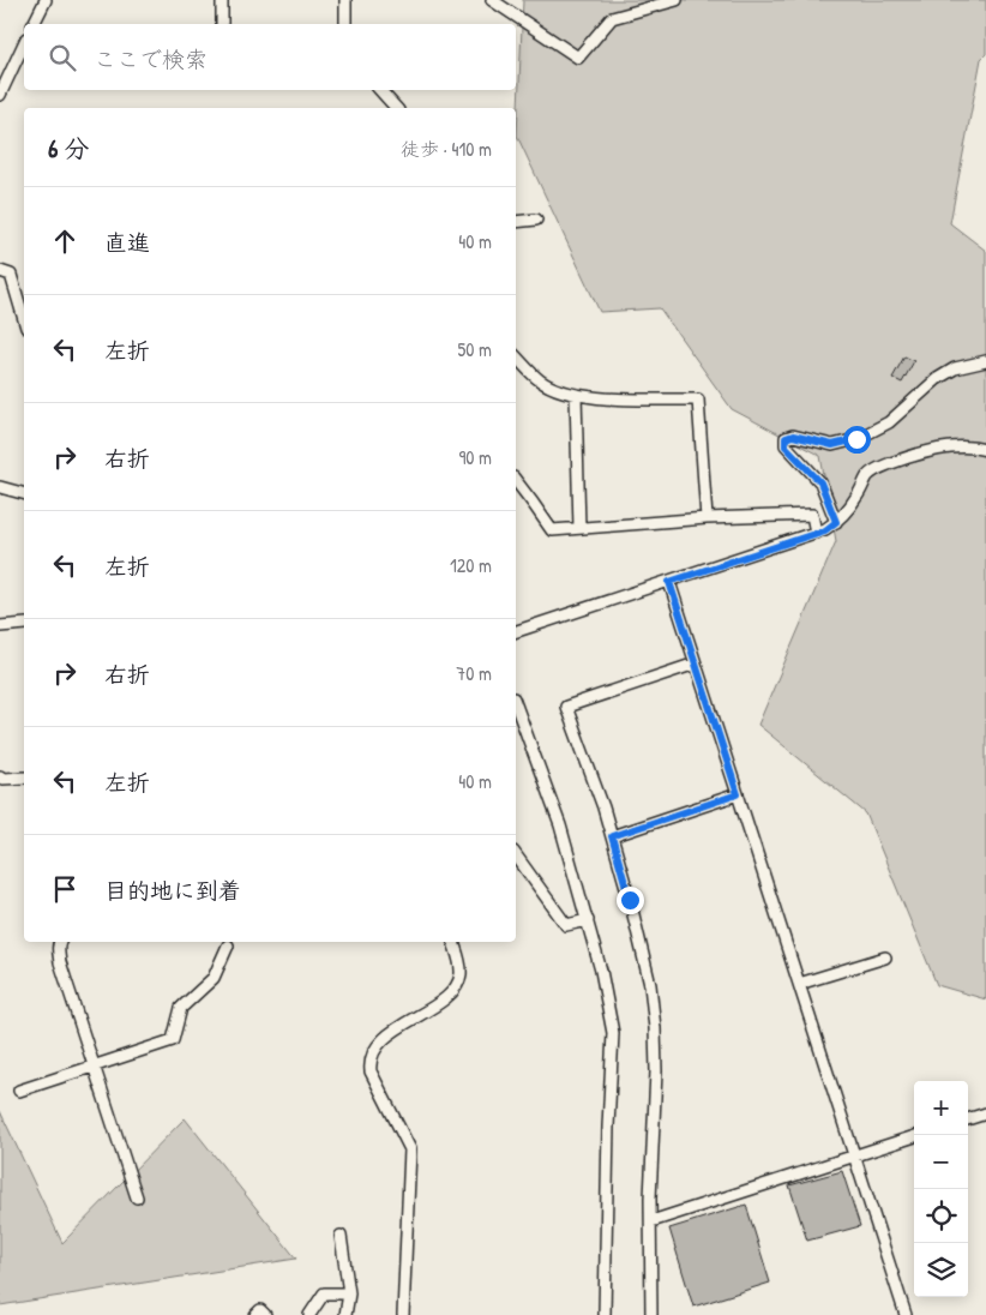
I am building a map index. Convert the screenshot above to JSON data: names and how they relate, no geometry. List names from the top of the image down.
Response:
{
  "page": {
    "search": "ここで検索",
    "heading": ["6 分", "徒歩 · 410 m"],
    "list": [
      ["直進", "40 m"],
      ["左折", "50 m"],
      ["右折", "90 m"],
      ["左折", "120 m"],
      ["右折", "70 m"],
      ["左折", "40 m"],
      "目的地に到着"
    ],
    "map_buttons": ["+", "−"]
  }
}
